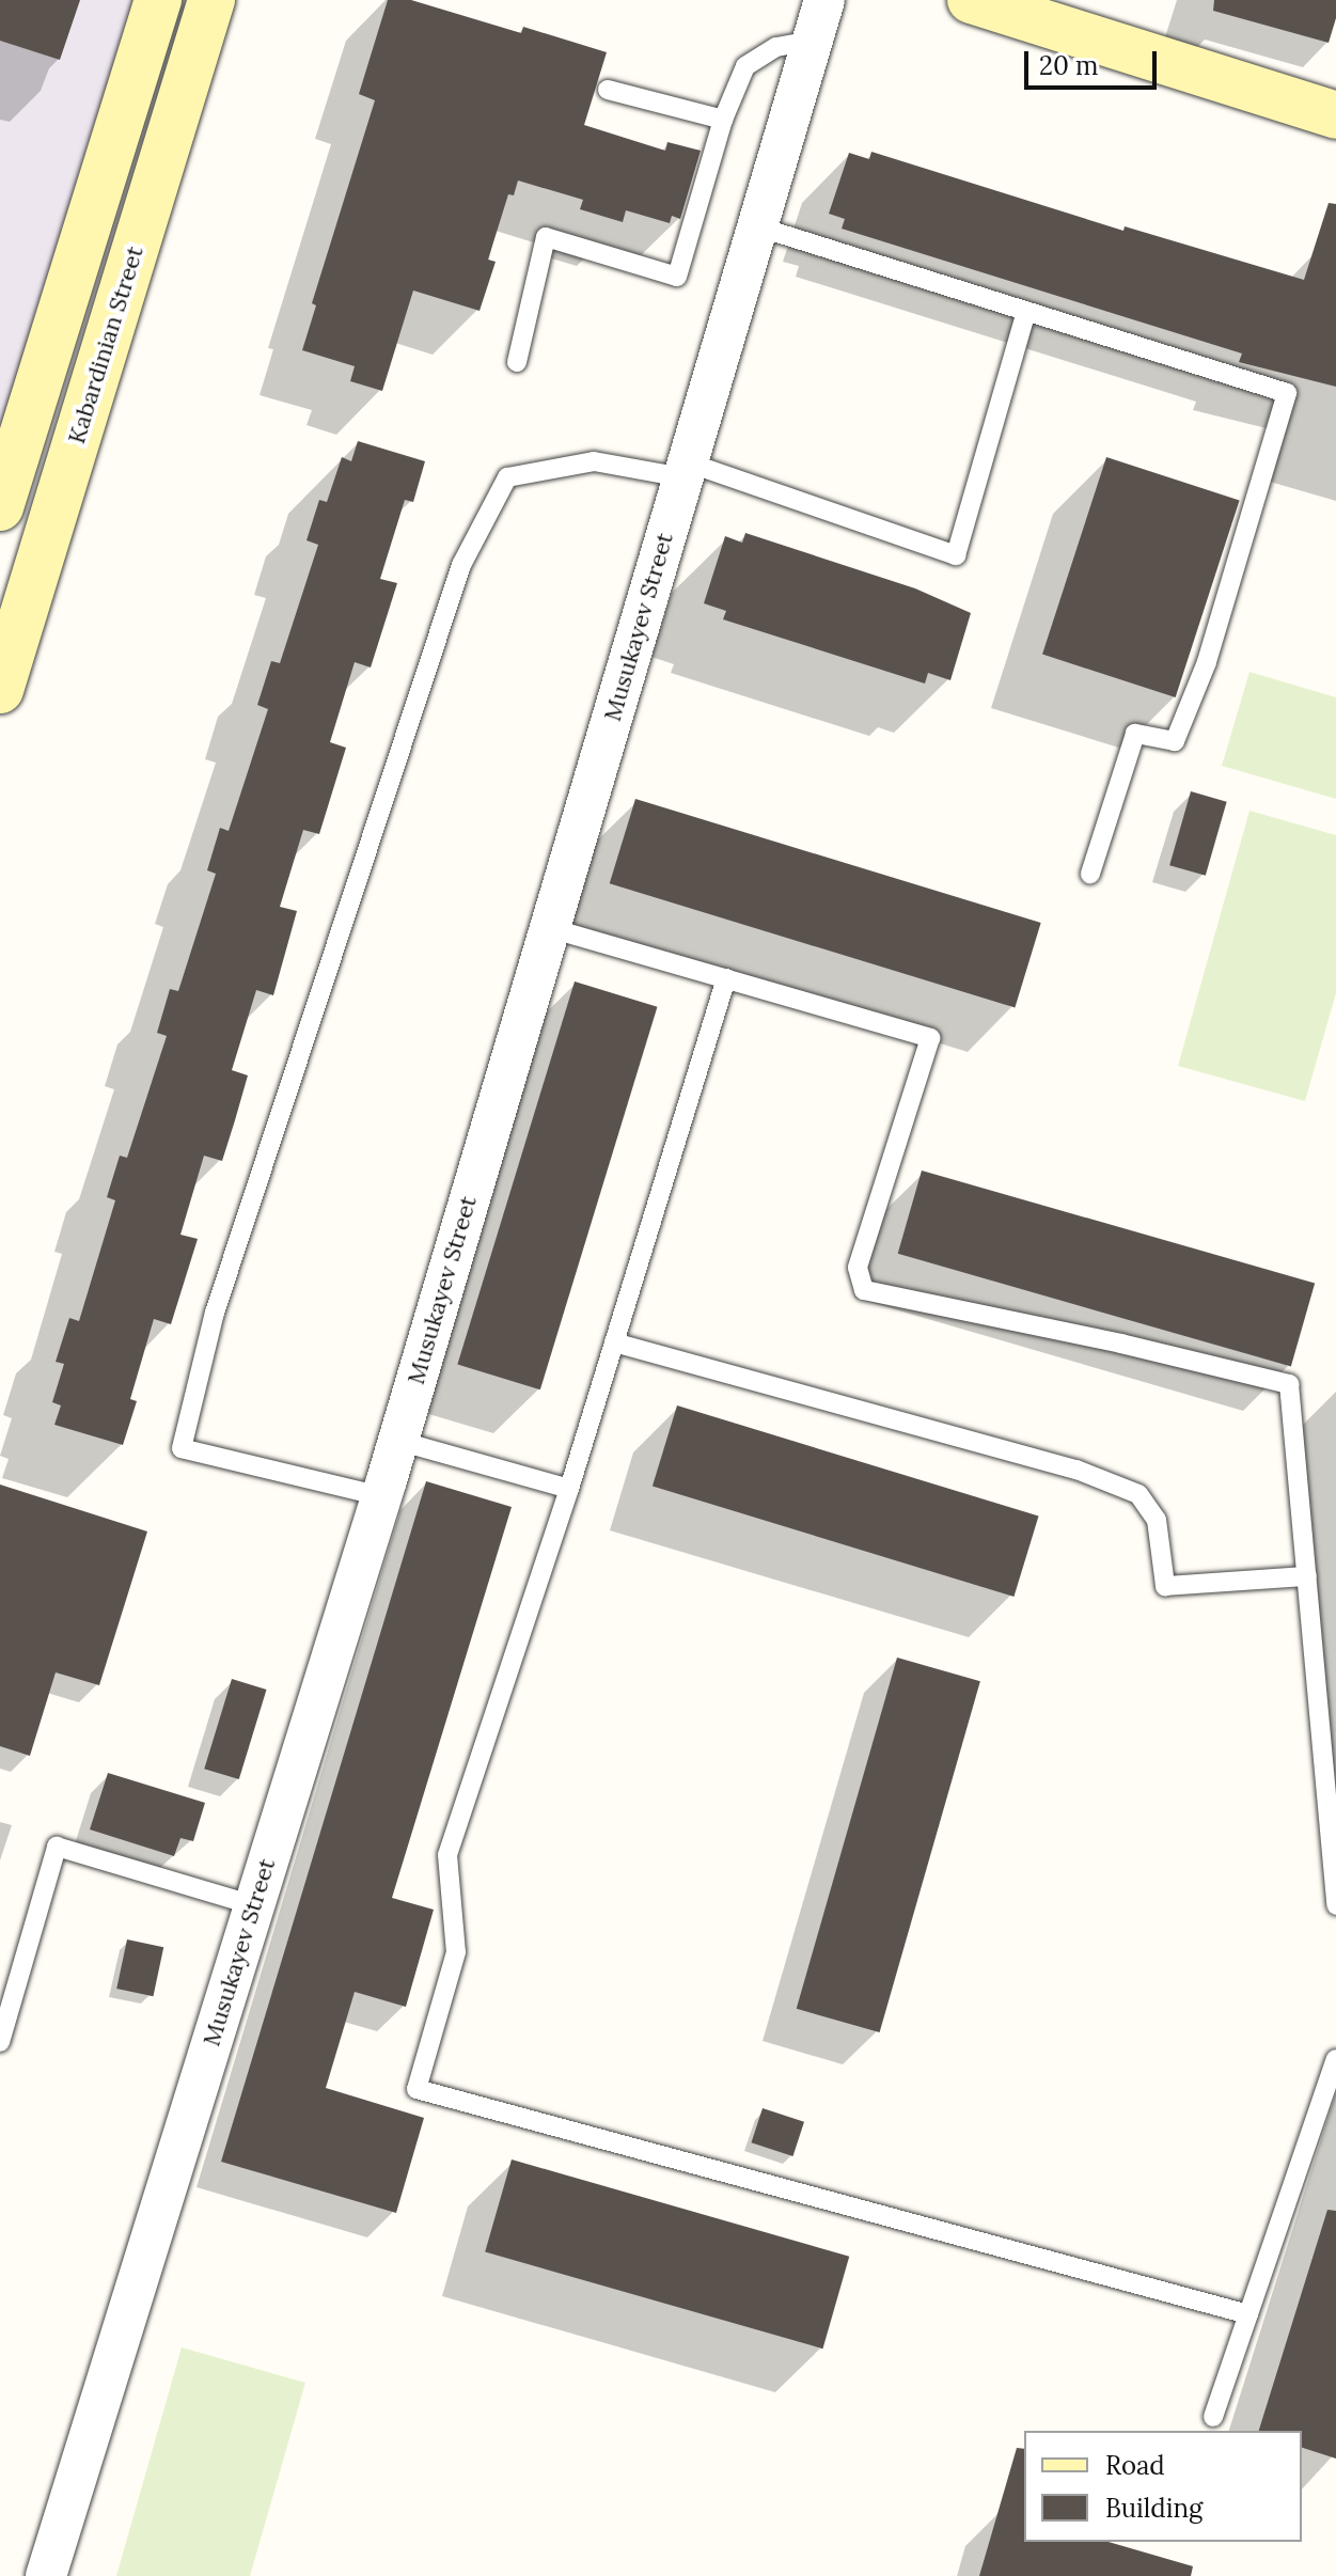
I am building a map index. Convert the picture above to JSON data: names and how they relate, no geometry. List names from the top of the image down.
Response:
{
  "streets": {
    "main road": ["Kabardinian Street"],
    "street": ["Musukayev Street"]
  },
  "legend": ["Road", "Building"],
  "scale_bar": "20 m"
}
